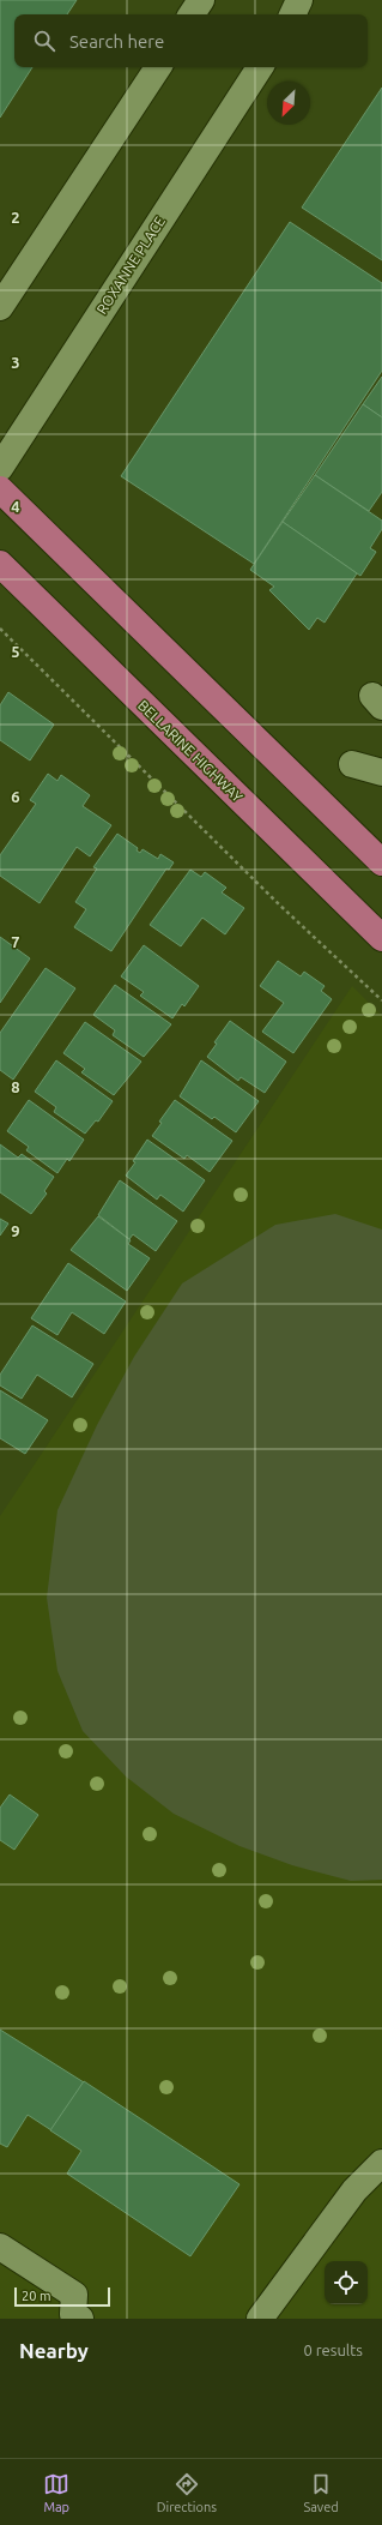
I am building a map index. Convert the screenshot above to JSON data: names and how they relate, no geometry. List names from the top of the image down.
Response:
{
  "streets": {
    "highway": ["BELLARINE HIGHWAY"],
    "street": ["ROXANNE PLACE"]
  },
  "scale_bar": "20 m",
  "north": "bottom left",
  "page": {
    "search": "Search here",
    "scale": "20 m",
    "heading": ["Nearby", "0 results"],
    "nav": ["Map", "Directions", "Saved"]
  },
  "grid": {
    "rows": [
      "2",
      "3",
      "4",
      "5",
      "6",
      "7",
      "8",
      "9"
    ]
  }
}
